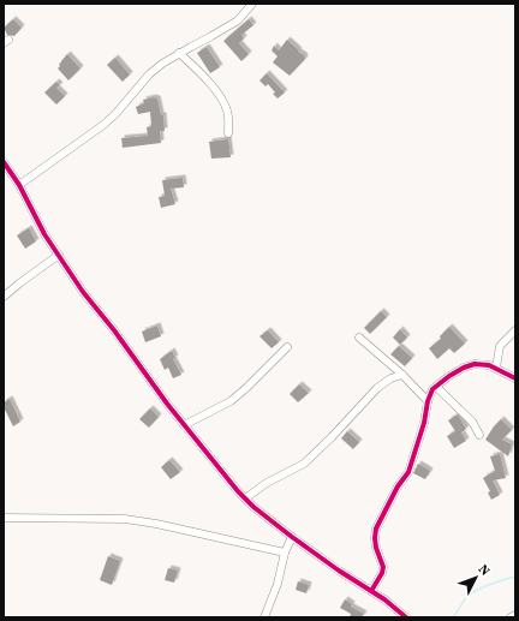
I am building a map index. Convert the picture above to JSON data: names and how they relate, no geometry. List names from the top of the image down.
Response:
{
  "north": "top right"
}
